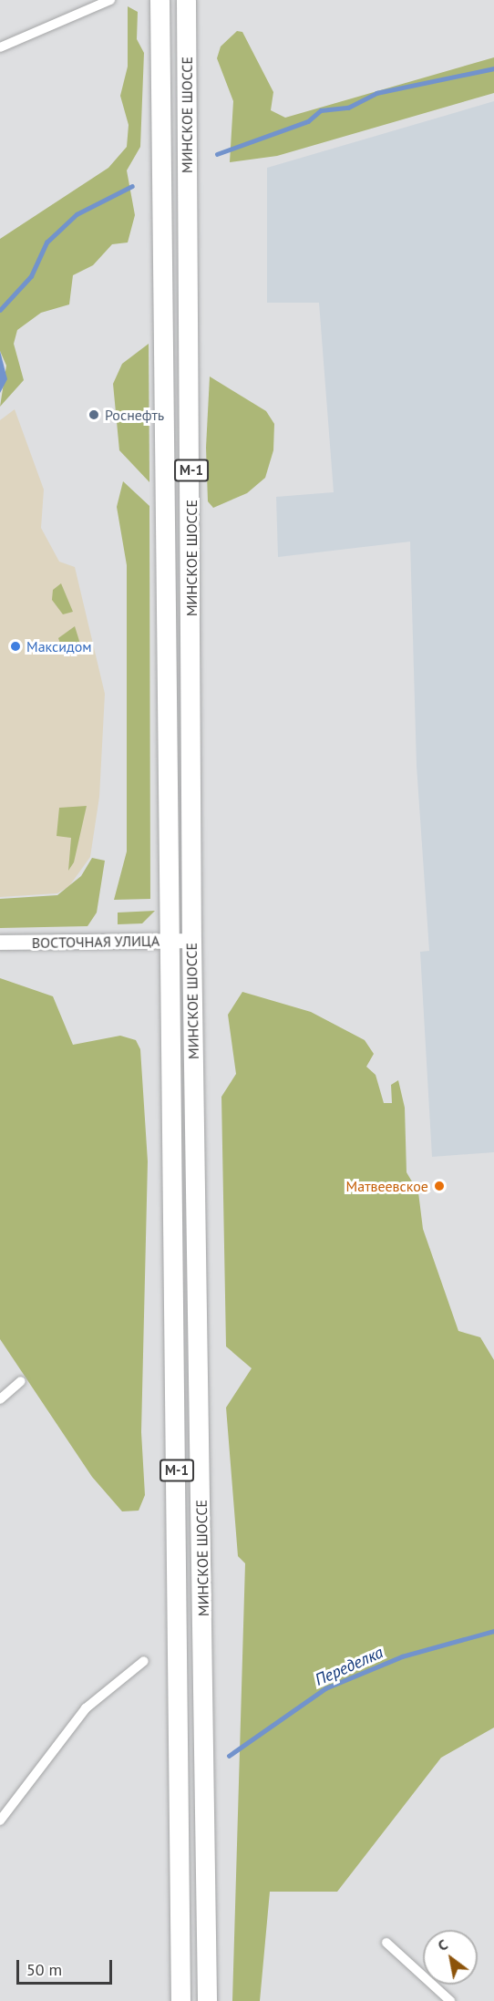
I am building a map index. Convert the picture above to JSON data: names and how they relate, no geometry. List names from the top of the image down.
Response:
{
  "streets": {
    "highway": ["МИНСКОЕ ШОССЕ", "М-1"],
    "street": ["ВОСТОЧНАЯ УЛИЦА"]
  },
  "crossings": [
    ["МИНСКОЕ ШОССЕ", "ВОСТОЧНАЯ УЛИЦА"]
  ],
  "water": ["Переделка"],
  "places": ["Роснефть", "Максидом", "Матвеевское"],
  "scale_bar": "50 m",
  "north": "top left"
}
